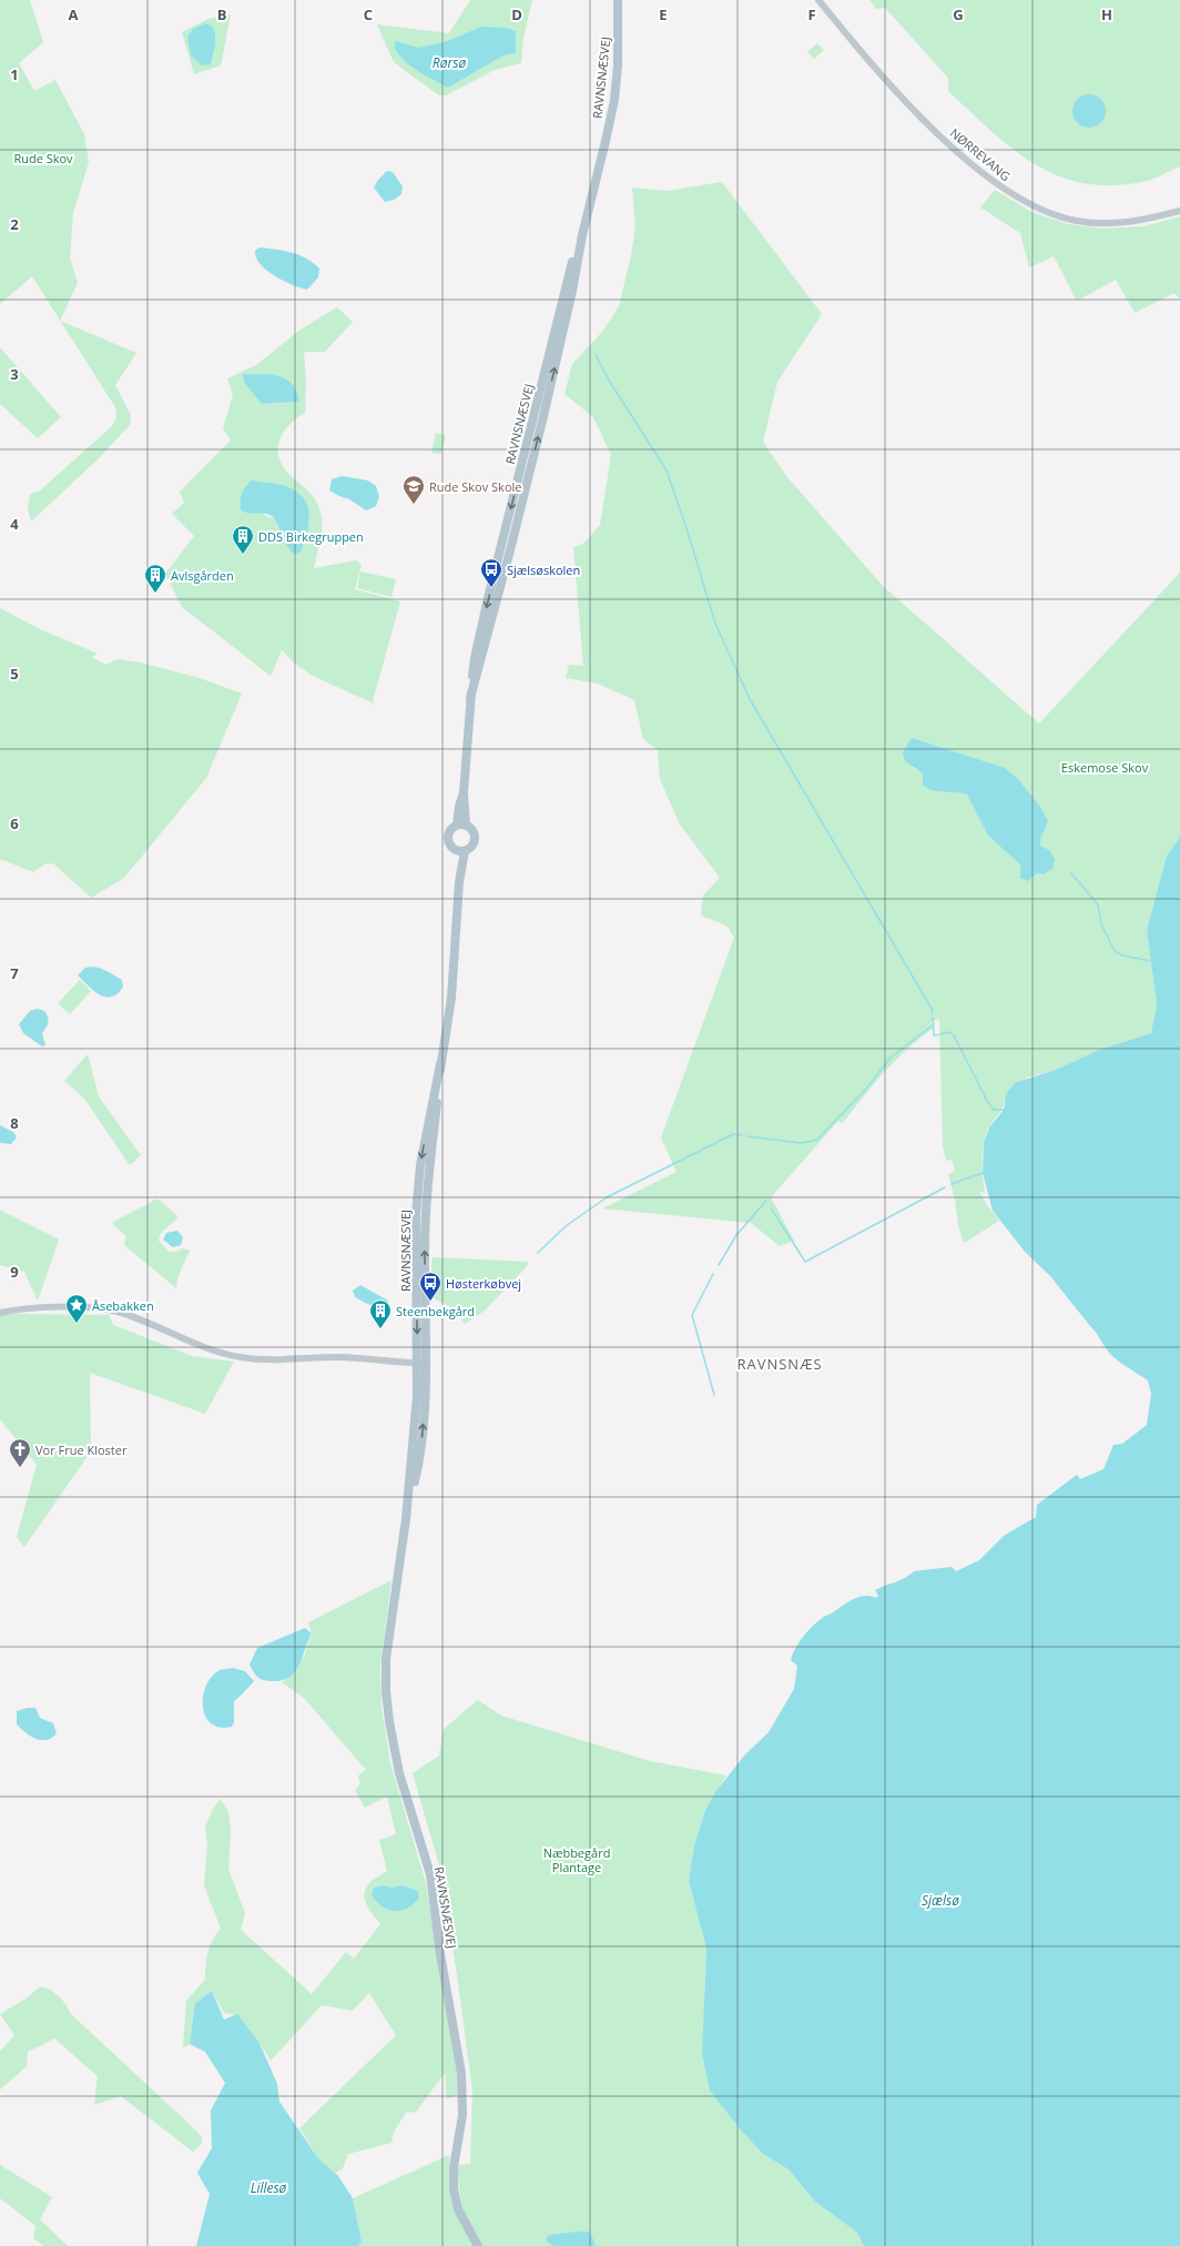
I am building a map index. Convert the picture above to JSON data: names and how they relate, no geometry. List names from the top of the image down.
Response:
{
  "streets": {
    "main road": ["RAVNSNÆSVEJ"],
    "street": ["NØRREVANG"]
  },
  "districts": ["RAVNSNÆS"],
  "water": ["Rørsø", "Sjælsø", "Lillesø"],
  "parks": ["Rude Skov", "Eskemose Skov", "Næbbegård Plantage"],
  "places": {
    "school or university": ["Rude Skov Skole"],
    "building": ["DDS Birkegruppen", "Avlsgården", "Steenbekgård"],
    "bus stop": ["Sjælsøskolen", "Høsterkøbvej"],
    "place": ["Åsebakken"],
    "church": ["Vor Frue Kloster"]
  },
  "grid": {
    "columns": [
      "A",
      "B",
      "C",
      "D",
      "E",
      "F",
      "G",
      "H"
    ],
    "rows": [
      "1",
      "2",
      "3",
      "4",
      "5",
      "6",
      "7",
      "8",
      "9"
    ]
  }
}
